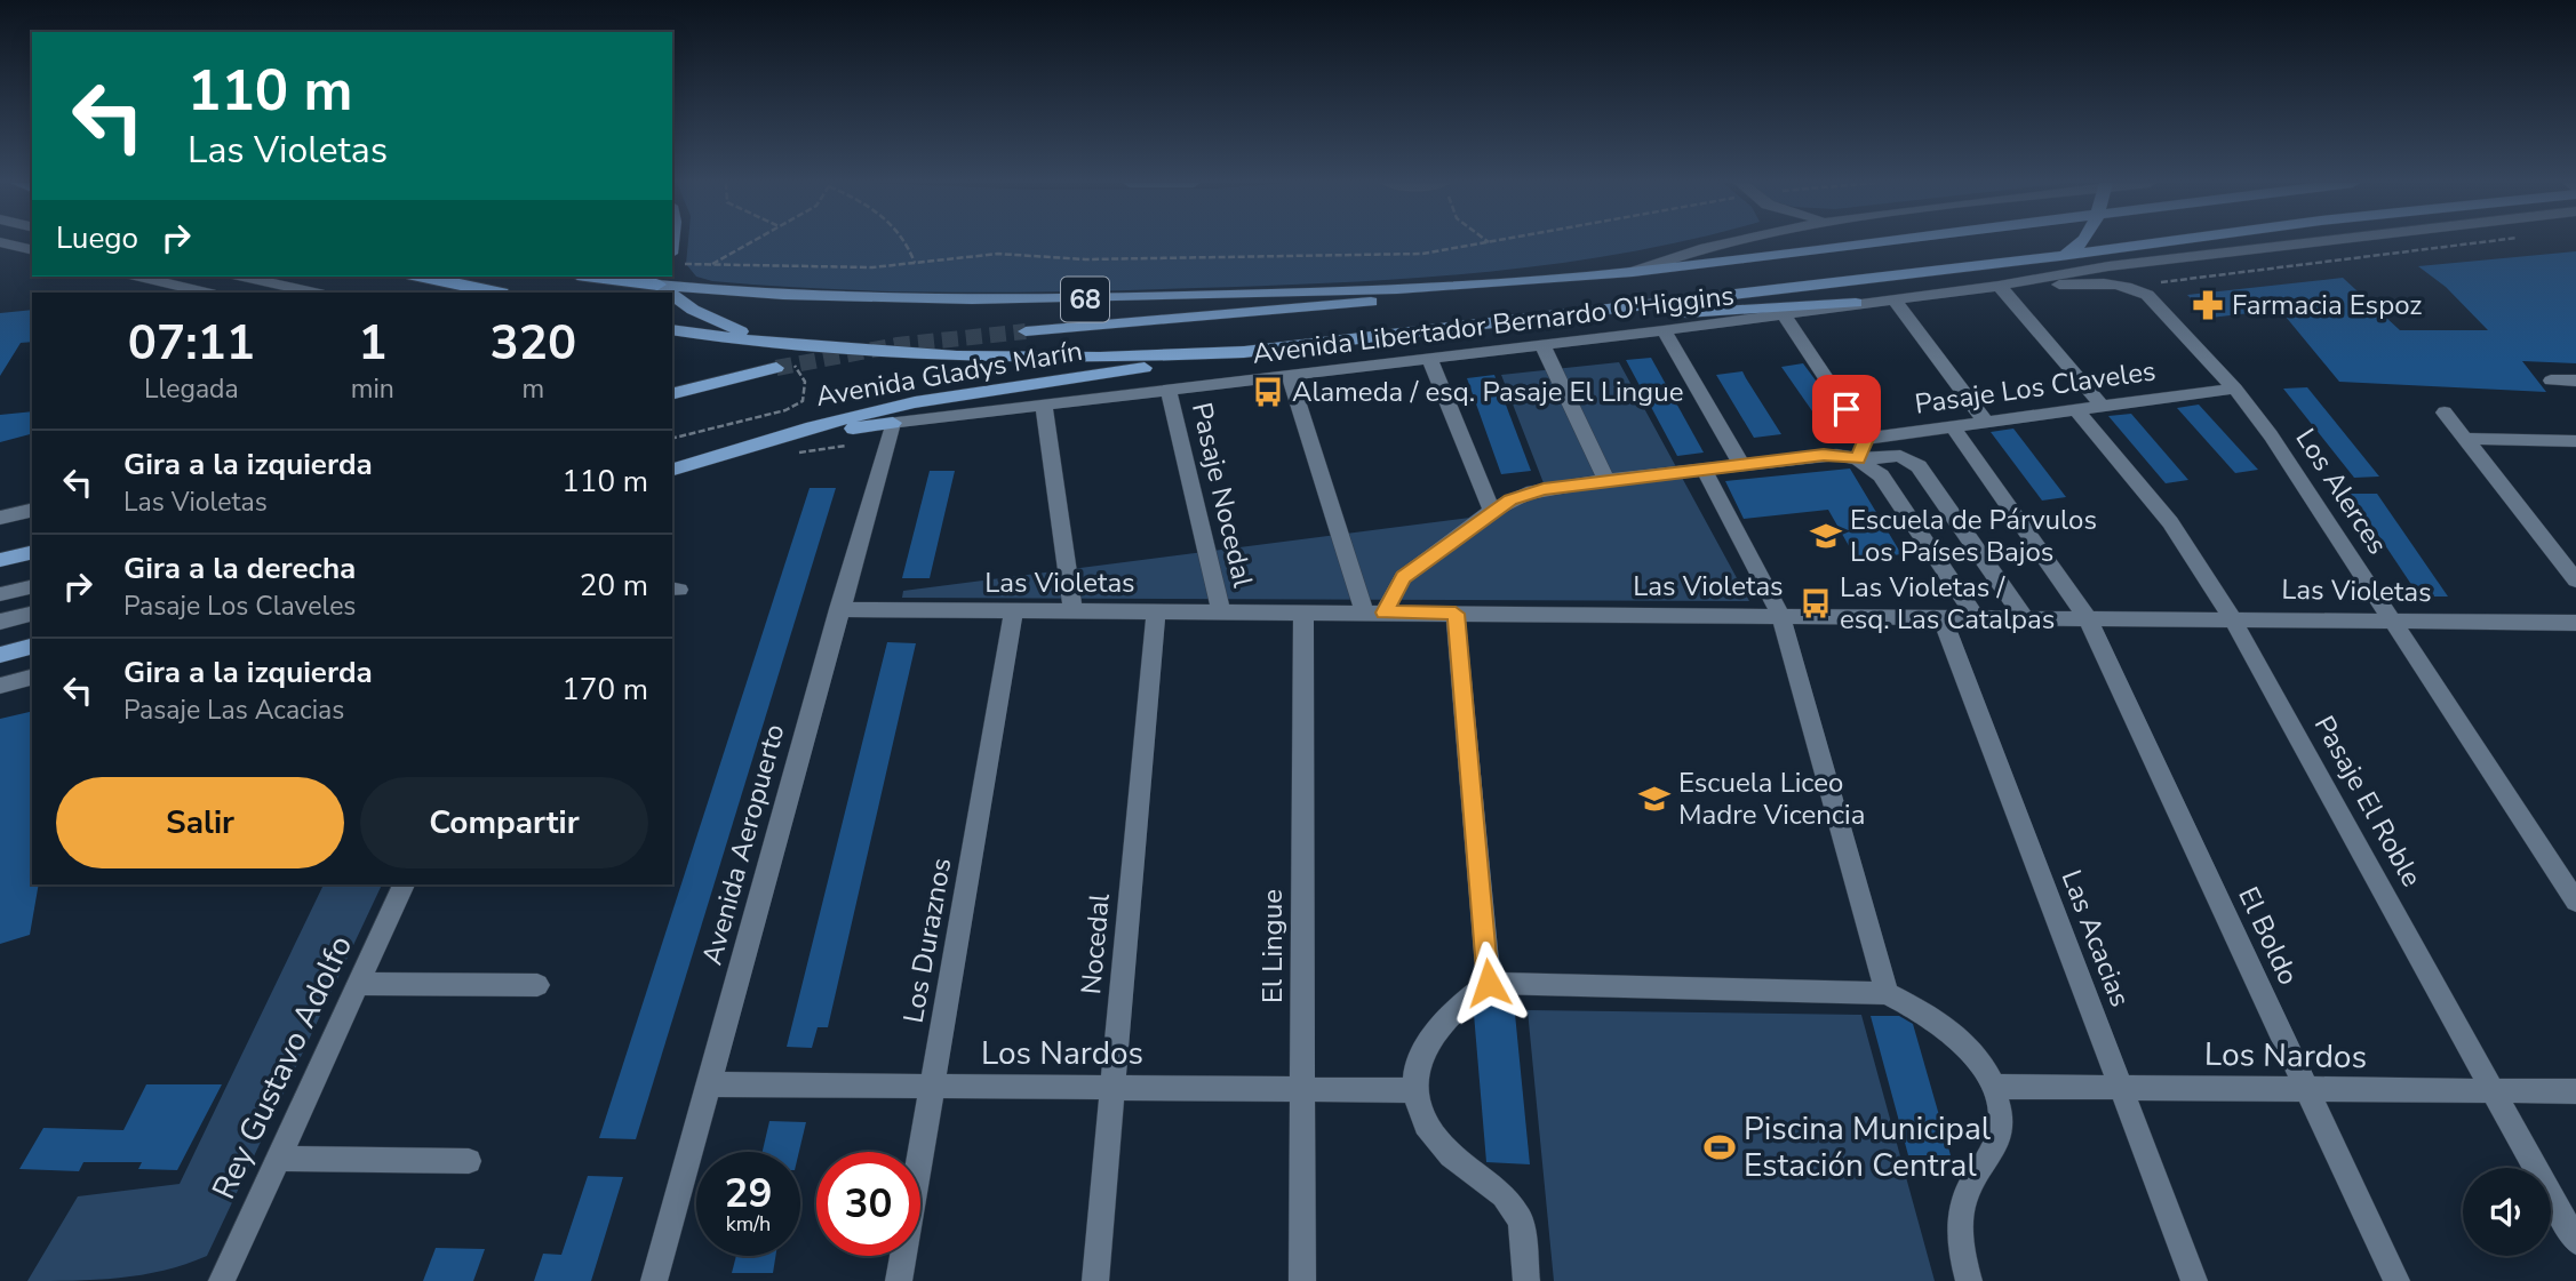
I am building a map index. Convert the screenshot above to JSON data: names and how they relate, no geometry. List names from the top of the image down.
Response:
{
  "streets": {
    "highway": ["68"],
    "main road": ["Avenida Libertador Bernardo O'Higgins", "Avenida Gladys Marín"],
    "street": [
      "Pasaje Los Claveles",
      "Los Alerces",
      "Pasaje Nocedal",
      "Las Violetas",
      "Pasaje El Roble",
      "Avenida Aeropuerto",
      "El Boldo",
      "Las Acacias",
      "Los Duraznos",
      "Nocedal",
      "El Lingue",
      "Los Nardos",
      "Rey Gustavo Adolfo"
    ]
  },
  "crossings": [
    ["68", "Avenida Libertador Bernardo O'Higgins"],
    ["Avenida Libertador Bernardo O'Higgins", "Avenida Gladys Marín"],
    ["Avenida Libertador Bernardo O'Higgins", "Los Alerces"],
    ["Avenida Libertador Bernardo O'Higgins", "Pasaje Nocedal"],
    ["Avenida Libertador Bernardo O'Higgins", "Avenida Aeropuerto"],
    ["Pasaje Los Claveles", "Los Alerces"],
    ["Pasaje Los Claveles", "Pasaje El Roble"],
    ["Pasaje Los Claveles", "El Boldo"],
    ["Los Alerces", "Las Violetas"],
    ["Pasaje Nocedal", "Las Violetas"],
    ["Las Violetas", "Pasaje El Roble"],
    ["Las Violetas", "Avenida Aeropuerto"],
    ["Las Violetas", "El Boldo"],
    ["Las Violetas", "Las Acacias"],
    ["Las Violetas", "Los Duraznos"],
    ["Las Violetas", "Nocedal"],
    ["Las Violetas", "El Lingue"],
    ["Pasaje El Roble", "Los Nardos"],
    ["Avenida Aeropuerto", "Los Nardos"],
    ["El Boldo", "Los Nardos"],
    ["Las Acacias", "Los Nardos"],
    ["Los Duraznos", "Los Nardos"],
    ["Nocedal", "Los Nardos"],
    ["El Lingue", "Los Nardos"]
  ],
  "places": {
    "pharmacy": ["Farmacia Espoz"],
    "bus stop": ["Alameda / esq. Pasaje El Lingue", "Las Violetas / esq. Las Catalpas"],
    "school or university": ["Escuela de Párvulos Los Países Bajos", "Escuela Liceo Madre Vicencia"],
    "sports": ["Piscina Municipal Estación Central"]
  },
  "page": {
    "turn": ["110 m", "Las Violetas"],
    "then": "Luego",
    "eta": [
      "07:11",
      "Llegada",
      "1",
      "min",
      "320",
      "m"
    ],
    "list": [
      {
        "name": "Gira a la izquierda",
        "note": "Las Violetas",
        "value": "110 m"
      },
      {
        "name": "Gira a la derecha",
        "note": "Pasaje Los Claveles",
        "value": "20 m"
      },
      {
        "name": "Gira a la izquierda",
        "note": "Pasaje Las Acacias",
        "value": "170 m"
      }
    ],
    "buttons": ["Salir", "Compartir"],
    "speed": "29 km/h",
    "limit": "30"
  }
}
